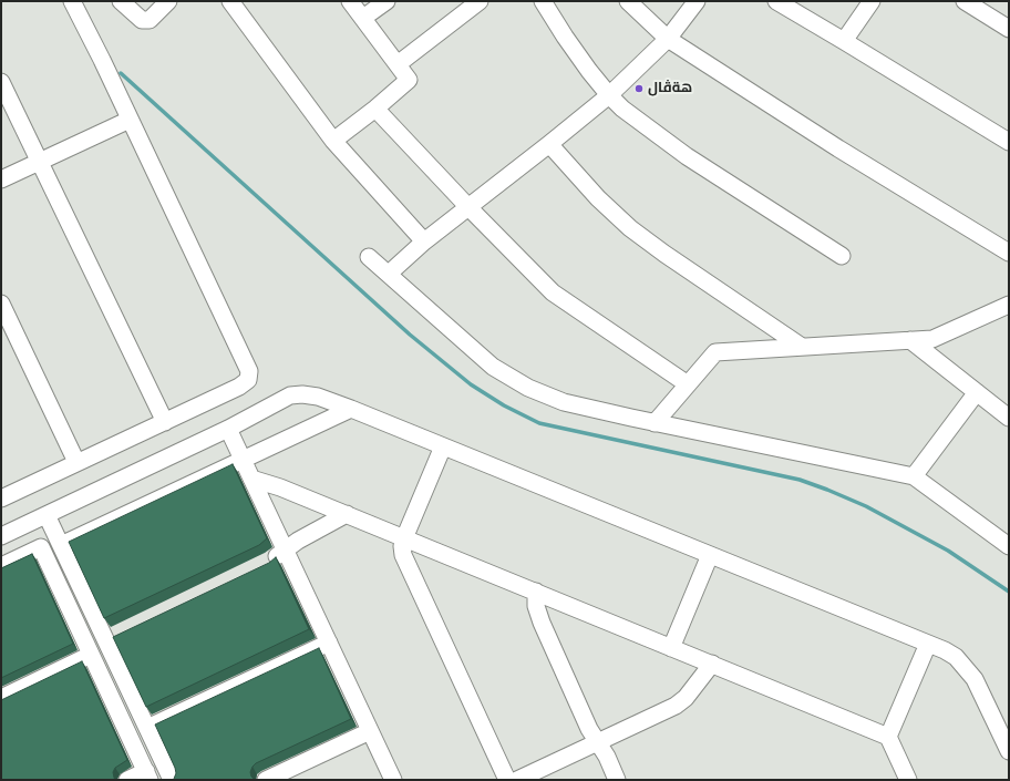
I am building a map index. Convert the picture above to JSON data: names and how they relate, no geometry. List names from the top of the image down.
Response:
{
  "places": ["هةڤال"]
}
